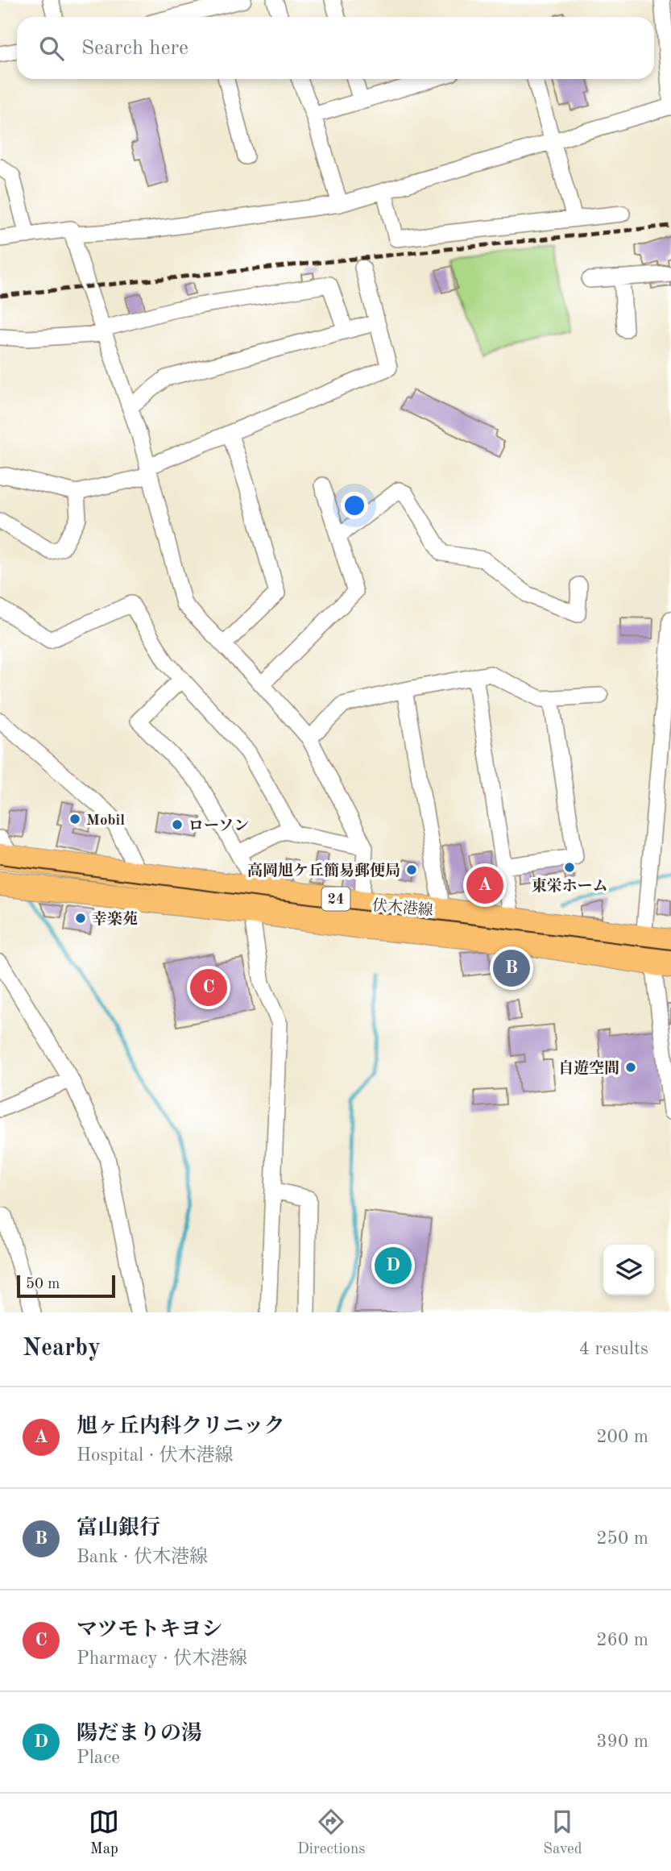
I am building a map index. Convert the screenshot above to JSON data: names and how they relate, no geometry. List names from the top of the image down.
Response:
{
  "streets": {
    "main road": ["24", "伏木港線"]
  },
  "places": [
    "Mobil",
    "ローソン",
    "東栄ホーム",
    "高岡旭ケ丘簡易郵便局",
    "幸楽苑",
    "自遊空間"
  ],
  "scale_bar": "50 m",
  "page": {
    "search": "Search here",
    "pins": [
      "A",
      "B",
      "C",
      "D"
    ],
    "scale": "50 m",
    "heading": ["Nearby", "4 results"],
    "list": [
      {
        "mark": "A",
        "name": "旭ヶ丘内科クリニック",
        "note": "Hospital · 伏木港線",
        "value": "200 m"
      },
      {
        "mark": "B",
        "name": "富山銀行",
        "note": "Bank · 伏木港線",
        "value": "250 m"
      },
      {
        "mark": "C",
        "name": "マツモトキヨシ",
        "note": "Pharmacy · 伏木港線",
        "value": "260 m"
      },
      {
        "mark": "D",
        "name": "陽だまりの湯",
        "note": "Place",
        "value": "390 m"
      }
    ],
    "nav": ["Map", "Directions", "Saved"]
  }
}
